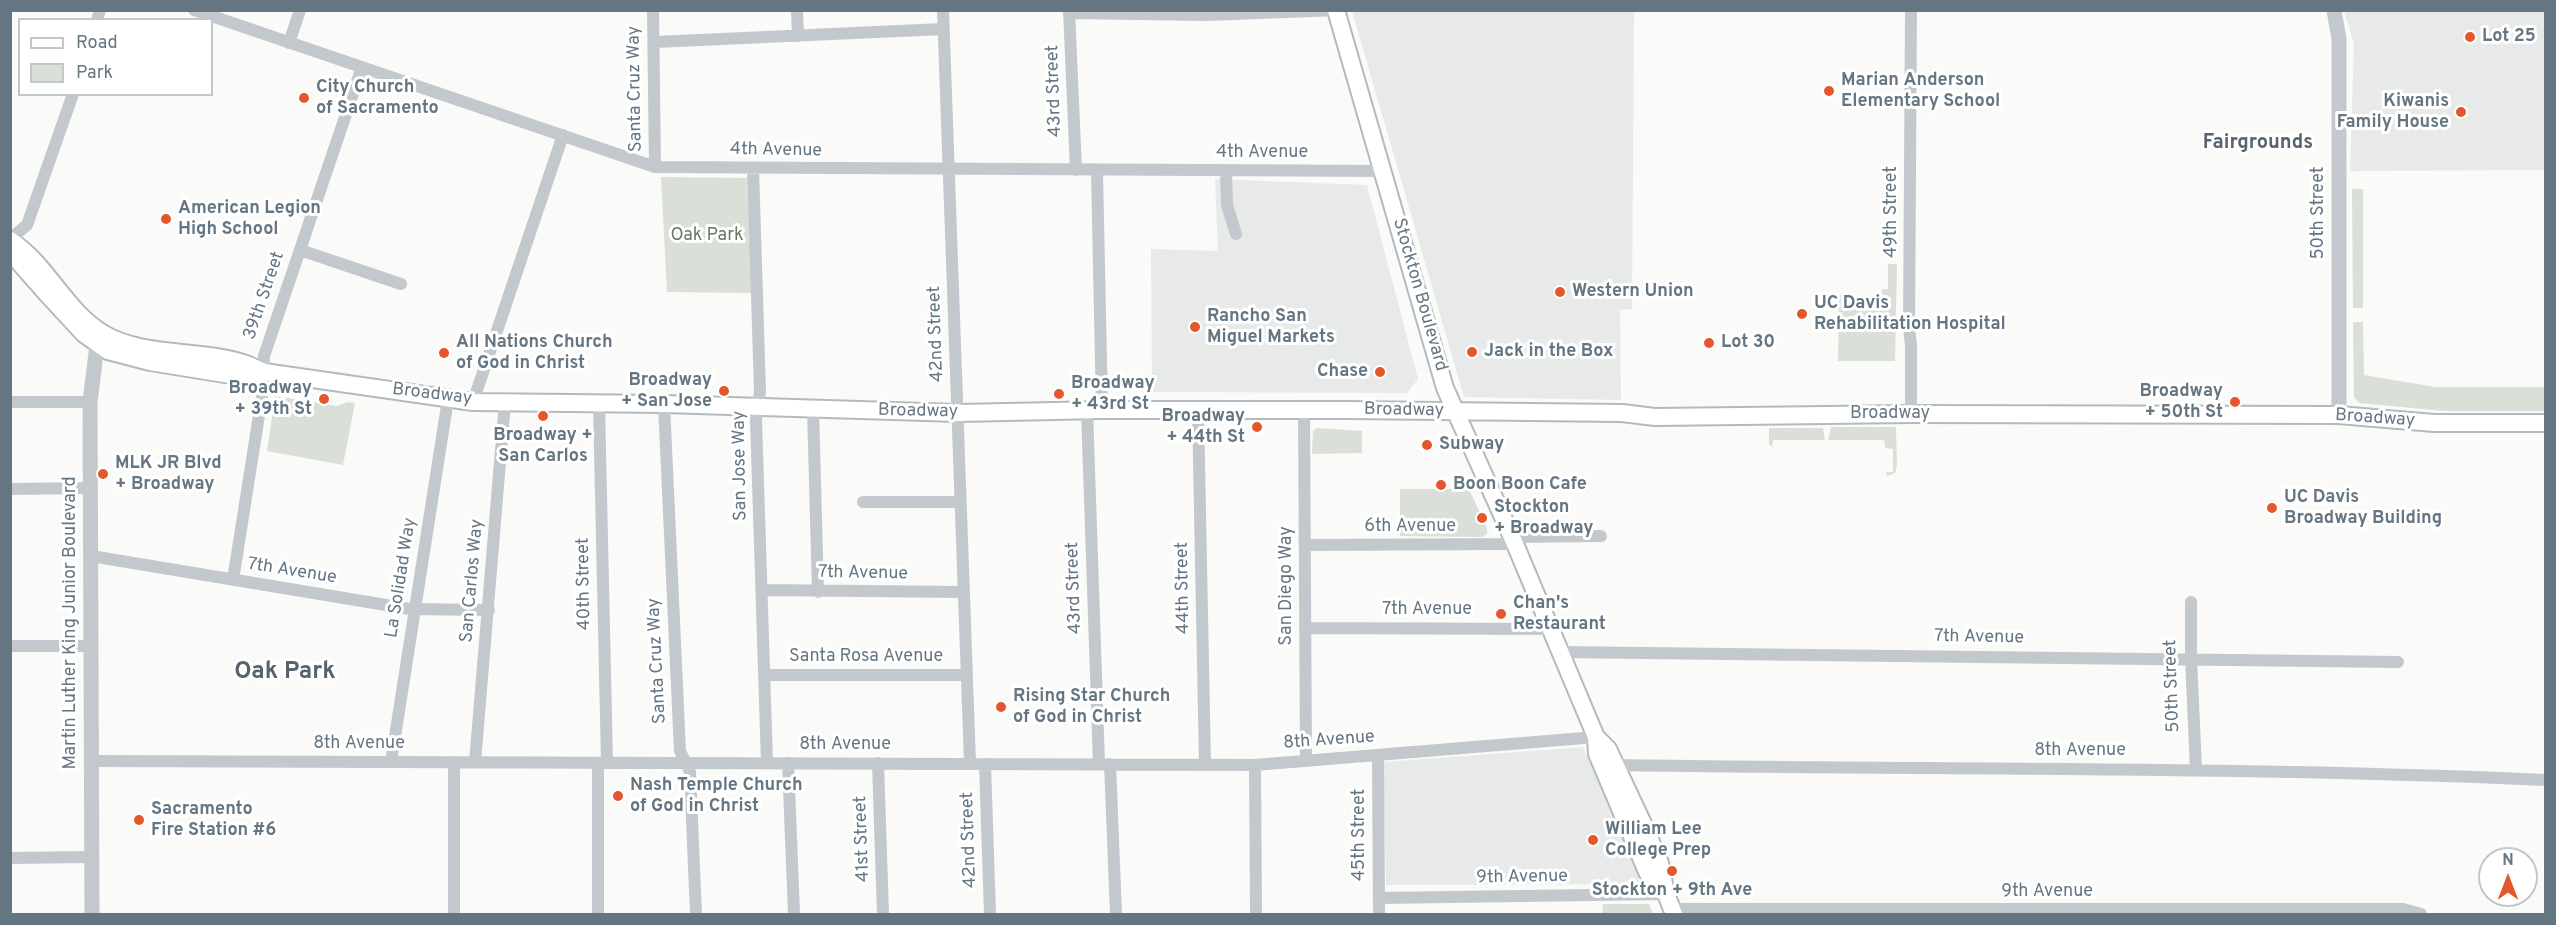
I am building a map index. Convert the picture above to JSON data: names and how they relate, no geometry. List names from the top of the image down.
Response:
{
  "streets": {
    "main road": ["Stockton Boulevard", "Broadway"],
    "street": [
      "Santa Cruz Way",
      "43rd Street",
      "4th Avenue",
      "49th Street",
      "50th Street",
      "39th Street",
      "42nd Street",
      "San Jose Way",
      "6th Avenue",
      "7th Avenue",
      "La Solidad Way",
      "San Carlos Way",
      "40th Street",
      "San Diego Way",
      "44th Street",
      "Martin Luther King Junior Boulevard",
      "Santa Rosa Avenue",
      "8th Avenue",
      "45th Street",
      "41st Street",
      "9th Avenue"
    ]
  },
  "crossings": [
    ["Santa Cruz Way", "4th Avenue"],
    ["Santa Cruz Way", "Broadway"],
    ["Santa Cruz Way", "8th Avenue"],
    ["43rd Street", "4th Avenue"],
    ["43rd Street", "Broadway"],
    ["43rd Street", "8th Avenue"],
    ["4th Avenue", "Stockton Boulevard"],
    ["4th Avenue", "39th Street"],
    ["4th Avenue", "42nd Street"],
    ["4th Avenue", "San Jose Way"],
    ["49th Street", "Broadway"],
    ["50th Street", "Broadway"],
    ["50th Street", "7th Avenue"],
    ["50th Street", "8th Avenue"],
    ["Stockton Boulevard", "Broadway"],
    ["Stockton Boulevard", "6th Avenue"],
    ["Stockton Boulevard", "7th Avenue"],
    ["Stockton Boulevard", "8th Avenue"],
    ["Stockton Boulevard", "9th Avenue"],
    ["39th Street", "Broadway"],
    ["39th Street", "7th Avenue"],
    ["42nd Street", "Broadway"],
    ["42nd Street", "7th Avenue"],
    ["42nd Street", "Santa Rosa Avenue"],
    ["42nd Street", "8th Avenue"],
    ["Broadway", "San Jose Way"],
    ["Broadway", "La Solidad Way"],
    ["Broadway", "San Carlos Way"],
    ["Broadway", "40th Street"],
    ["Broadway", "San Diego Way"],
    ["Broadway", "44th Street"],
    ["Broadway", "Martin Luther King Junior Boulevard"],
    ["San Jose Way", "7th Avenue"],
    ["San Jose Way", "Santa Rosa Avenue"],
    ["San Jose Way", "8th Avenue"],
    ["6th Avenue", "San Diego Way"],
    ["7th Avenue", "La Solidad Way"],
    ["7th Avenue", "San Carlos Way"],
    ["7th Avenue", "San Diego Way"],
    ["7th Avenue", "Martin Luther King Junior Boulevard"],
    ["La Solidad Way", "8th Avenue"],
    ["San Carlos Way", "8th Avenue"],
    ["40th Street", "8th Avenue"],
    ["San Diego Way", "8th Avenue"],
    ["44th Street", "8th Avenue"],
    ["Martin Luther King Junior Boulevard", "8th Avenue"],
    ["8th Avenue", "45th Street"],
    ["8th Avenue", "41st Street"],
    ["45th Street", "9th Avenue"]
  ],
  "districts": ["Fairgrounds", "Oak Park"],
  "parks": ["Oak Park"],
  "places": [
    "Lot 25",
    "Marian Anderson Elementary School",
    "City Church of Sacramento",
    "Kiwanis Family House",
    "American Legion High School",
    "Western Union",
    "UC Davis Rehabilitation Hospital",
    "Rancho San Miguel Markets",
    "Lot 30",
    "Jack in the Box",
    "All Nations Church of God in Christ",
    "Chase",
    "Broadway + San Jose",
    "Broadway + 43rd St",
    "Broadway + 39th St",
    "Broadway + 50th St",
    "Broadway + San Carlos",
    "Broadway + 44th St",
    "Subway",
    "MLK JR Blvd + Broadway",
    "Boon Boon Cafe",
    "UC Davis Broadway Building",
    "Stockton + Broadway",
    "Chan's Restaurant",
    "Rising Star Church of God in Christ",
    "Nash Temple Church of God in Christ",
    "Sacramento Fire Station #6",
    "William Lee College Prep",
    "Stockton + 9th Ave"
  ],
  "legend": ["Road", "Park"],
  "north": "top"
}
